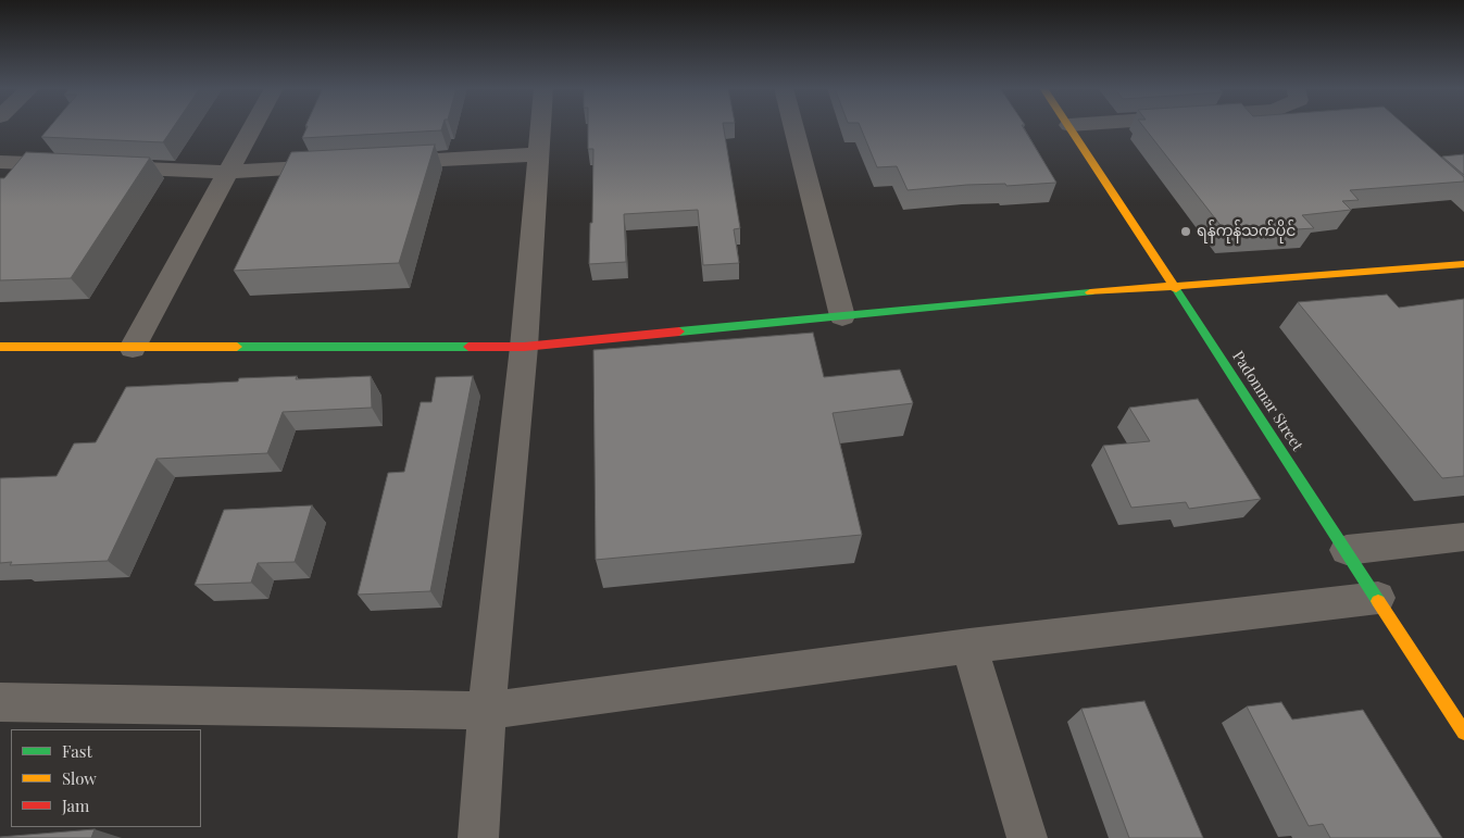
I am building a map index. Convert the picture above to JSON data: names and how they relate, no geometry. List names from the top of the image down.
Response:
{
  "streets": {
    "street": ["Padonmar Street"]
  },
  "places": ["ရန်ကုန်သက်ပိုင်"],
  "legend": ["Fast", "Slow", "Jam"]
}
